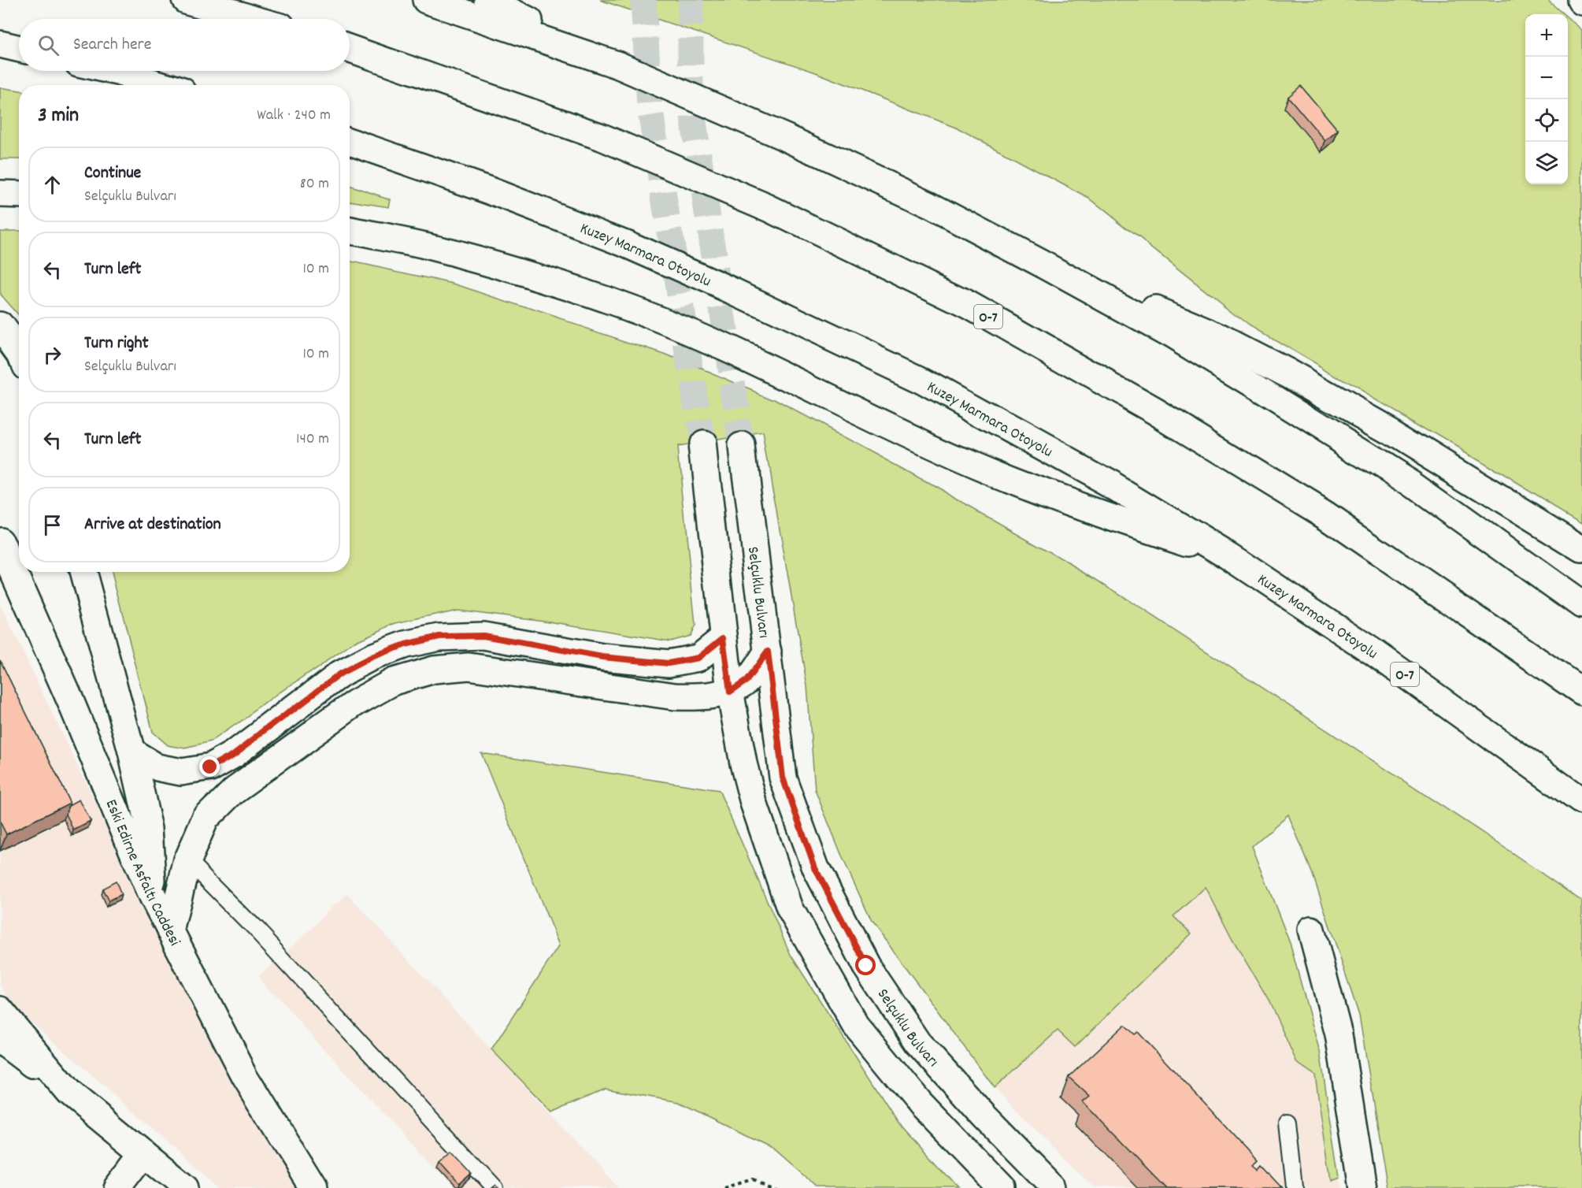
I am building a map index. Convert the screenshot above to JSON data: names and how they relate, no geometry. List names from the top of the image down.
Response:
{
  "streets": {
    "main road": [
      "Kuzey Marmara Otoyolu",
      "O-7",
      "Selçuklu Bulvarı",
      "Eski Edirne Asfaltı Caddesi"
    ]
  },
  "page": {
    "map_buttons": ["+", "−"],
    "search": "Search here",
    "heading": ["3 min", "Walk · 240 m"],
    "list": [
      ["Continue", "Selçuklu Bulvarı", "80 m"],
      ["Turn left", "10 m"],
      ["Turn right", "Selçuklu Bulvarı", "10 m"],
      ["Turn left", "140 m"],
      "Arrive at destination"
    ]
  }
}
